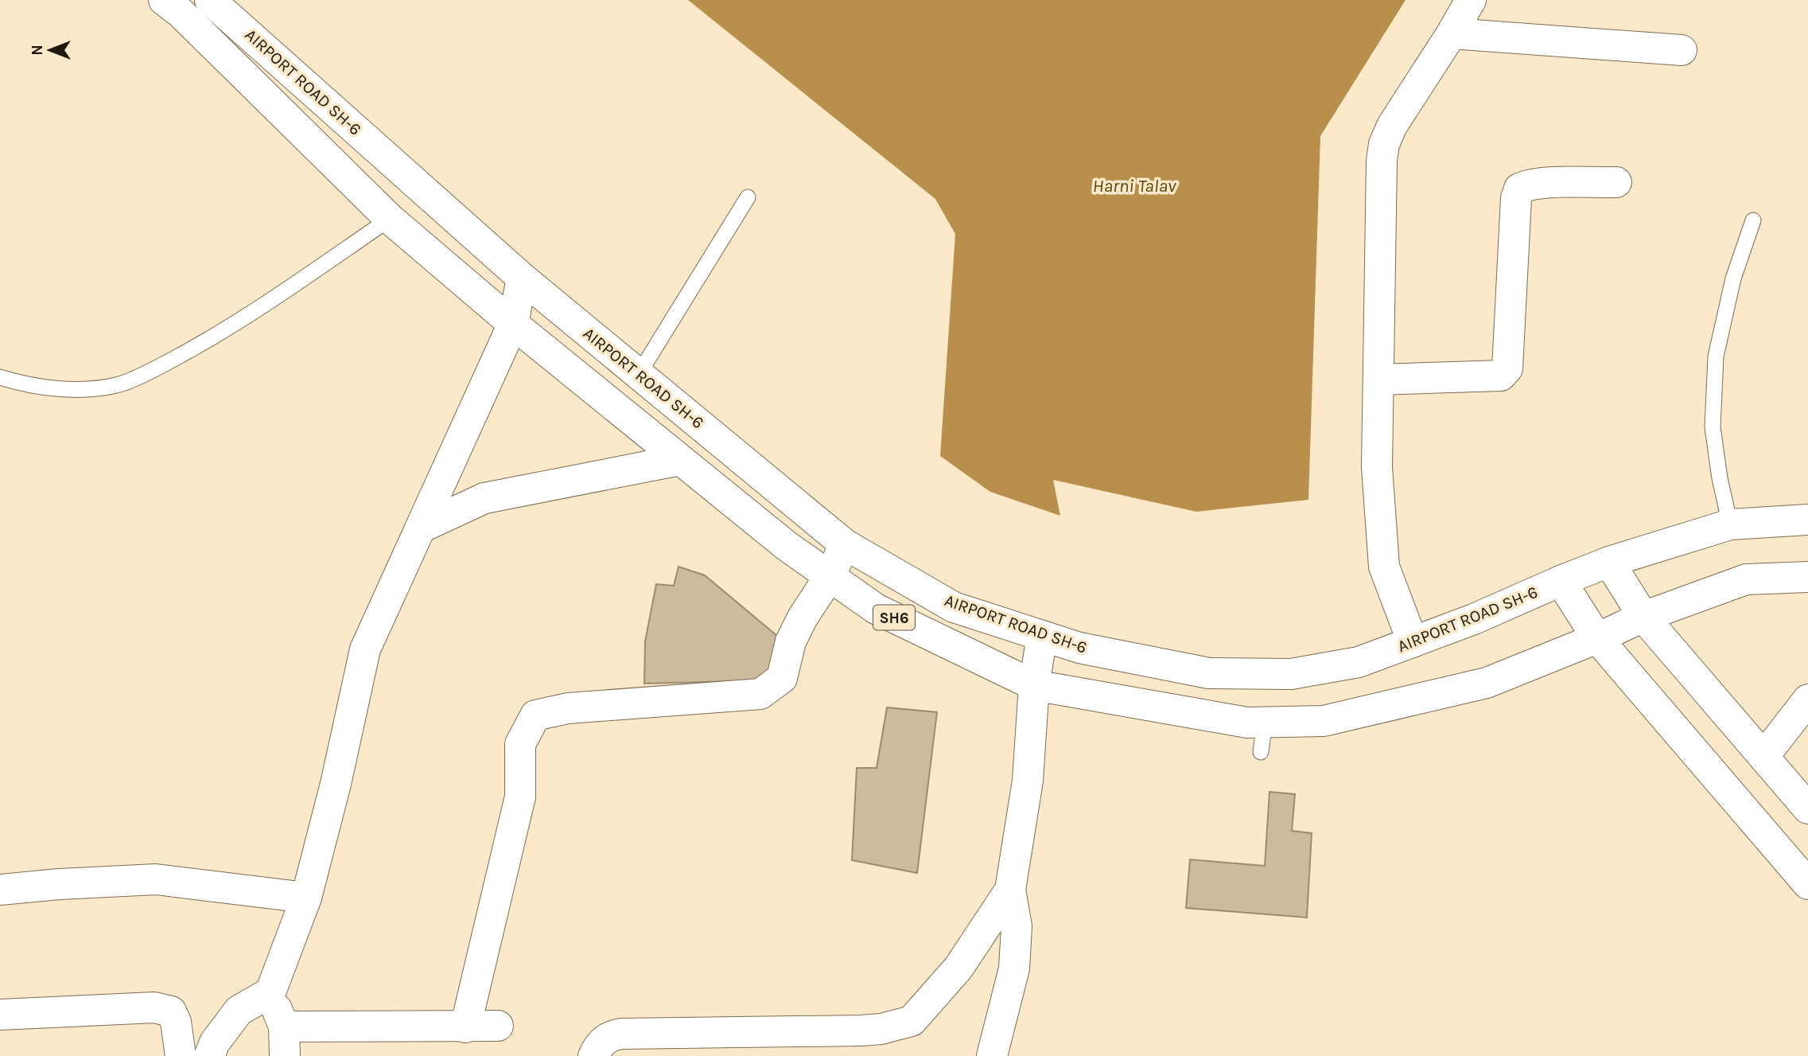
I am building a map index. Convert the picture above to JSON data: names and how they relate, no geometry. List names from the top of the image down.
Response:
{
  "streets": {
    "street": ["AIRPORT ROAD SH-6", "SH6"]
  },
  "water": ["Harni Talav"],
  "north": "left"
}
